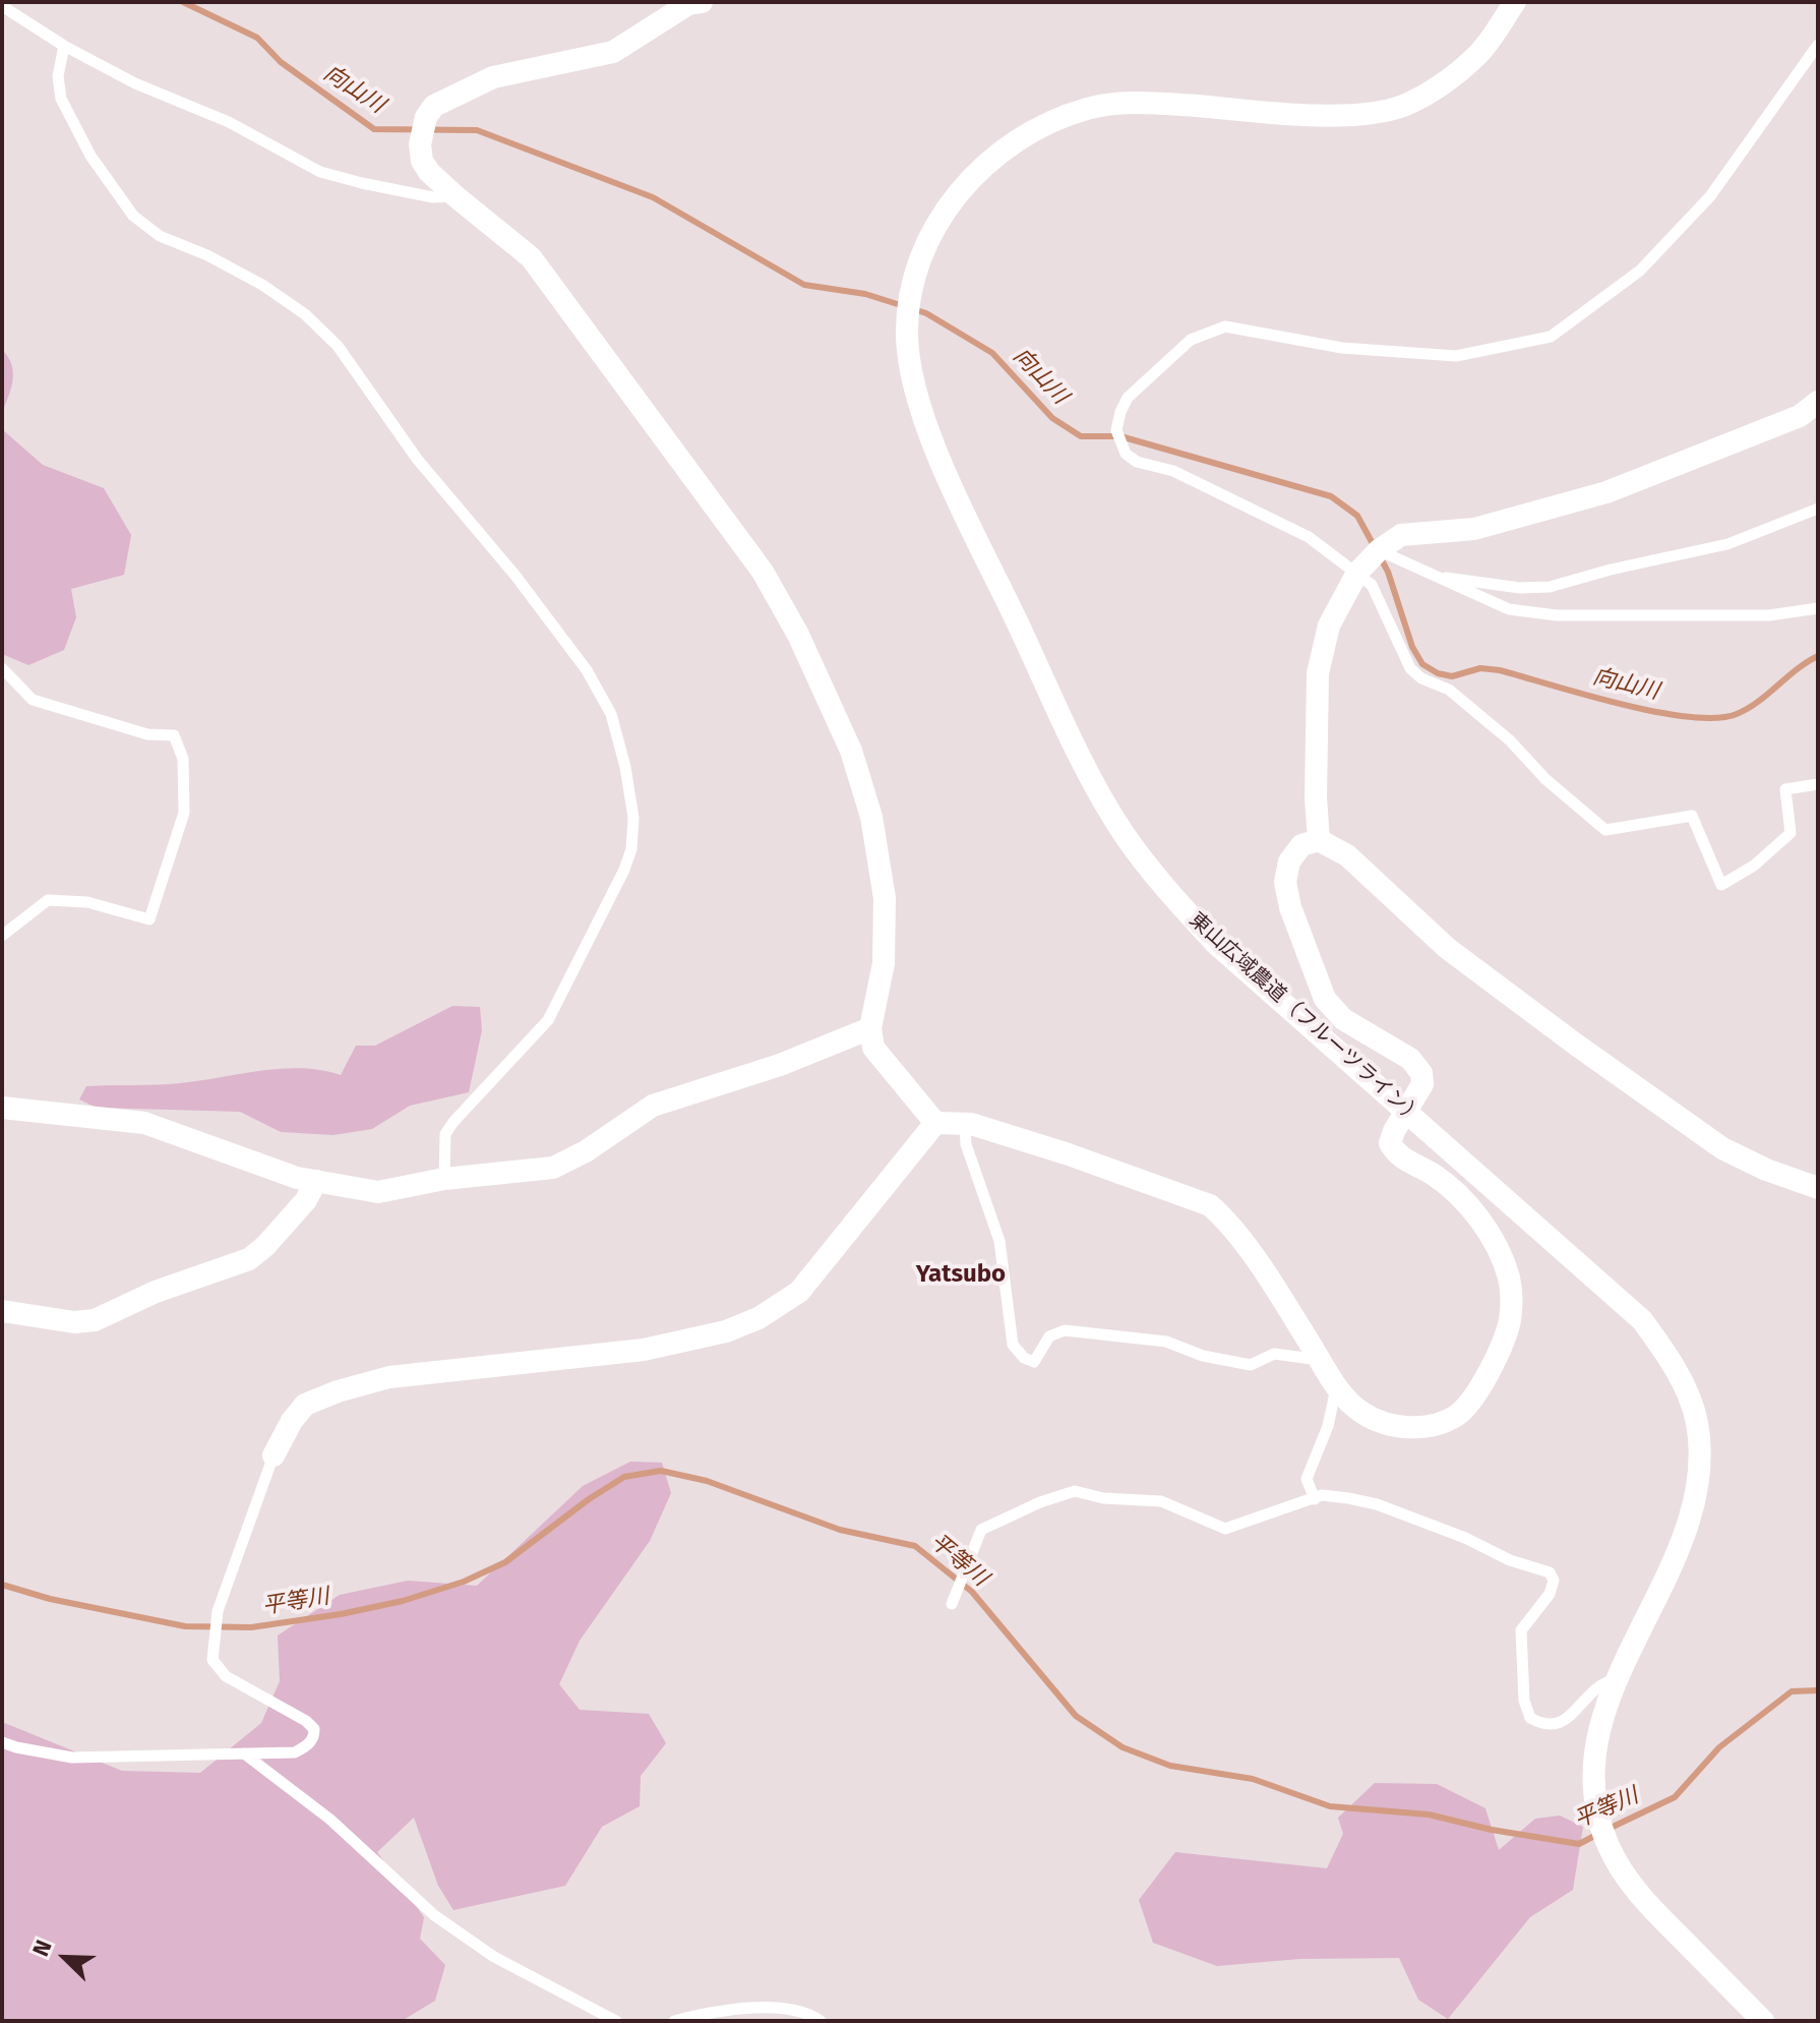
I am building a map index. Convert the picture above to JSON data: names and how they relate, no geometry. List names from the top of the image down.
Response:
{
  "streets": {
    "street": ["東山広域農道（フルーツライン）"]
  },
  "districts": ["Yatsubo"],
  "water": ["向山川", "平等川"],
  "north": "top left"
}
